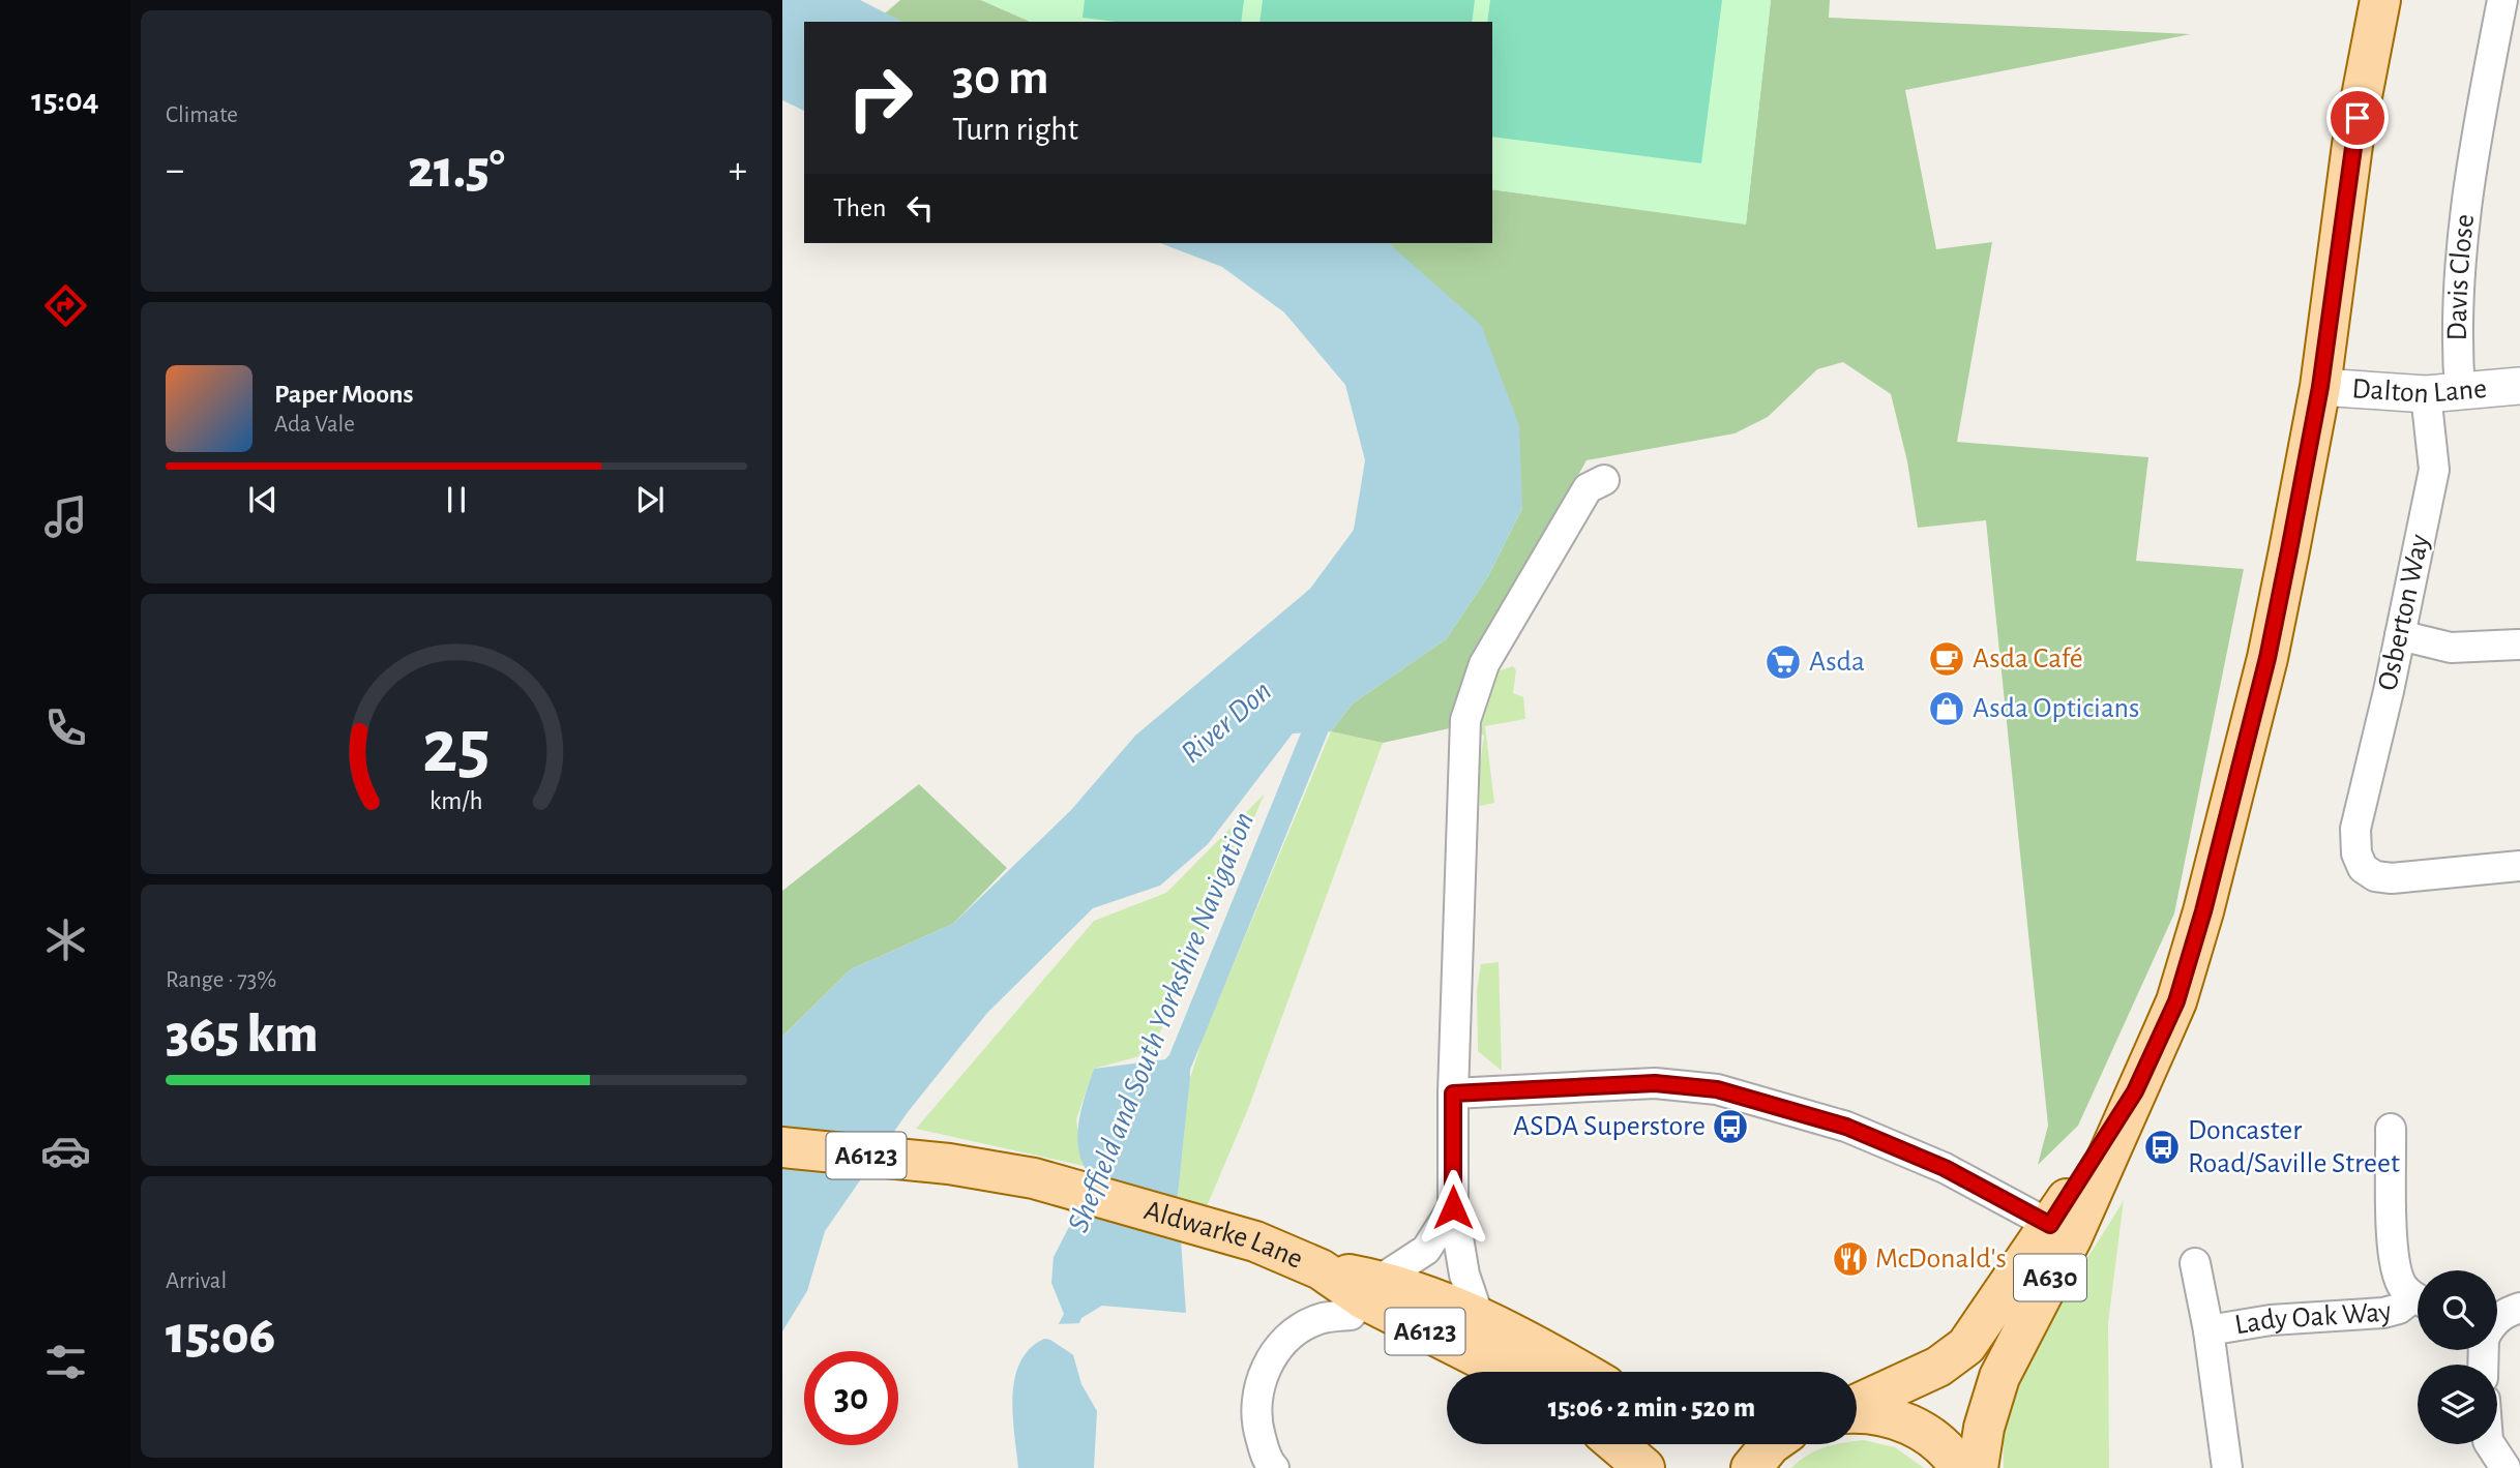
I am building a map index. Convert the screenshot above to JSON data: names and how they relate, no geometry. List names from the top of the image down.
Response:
{
  "streets": {
    "main road": ["A6123", "Aldwarke Lane", "A630"],
    "street": [
      "Davis Close",
      "Dalton Lane",
      "Osberton Way",
      "Lady Oak Way"
    ]
  },
  "crossings": [
    ["Davis Close", "Dalton Lane"],
    ["Davis Close", "Osberton Way"],
    ["Dalton Lane", "Osberton Way"],
    ["Dalton Lane", "A630"]
  ],
  "water": ["River Don", "Sheffield and South Yorkshire Navigation"],
  "places": {
    "cafe": ["Asda Café"],
    "supermarket": ["Asda"],
    "shop": ["Asda Opticians"],
    "bus stop": ["ASDA Superstore", "Doncaster Road/Saville Street"],
    "restaurant": ["McDonald's"]
  },
  "page": {
    "tabs": "15:04",
    "tile": [
      "Climate",
      ["Range · 73%", "365 km"],
      ["Arrival", "15:06"]
    ],
    "turn": ["30 m", "Turn right"],
    "heat": ["−", "21.5°", "+"],
    "then": "Then",
    "song": ["Paper Moons", "Ada Vale"],
    "limit": "30",
    "trip": "15:06 · 2 min · 520 m",
    "gauge": ["25", "km/h"]
  }
}
